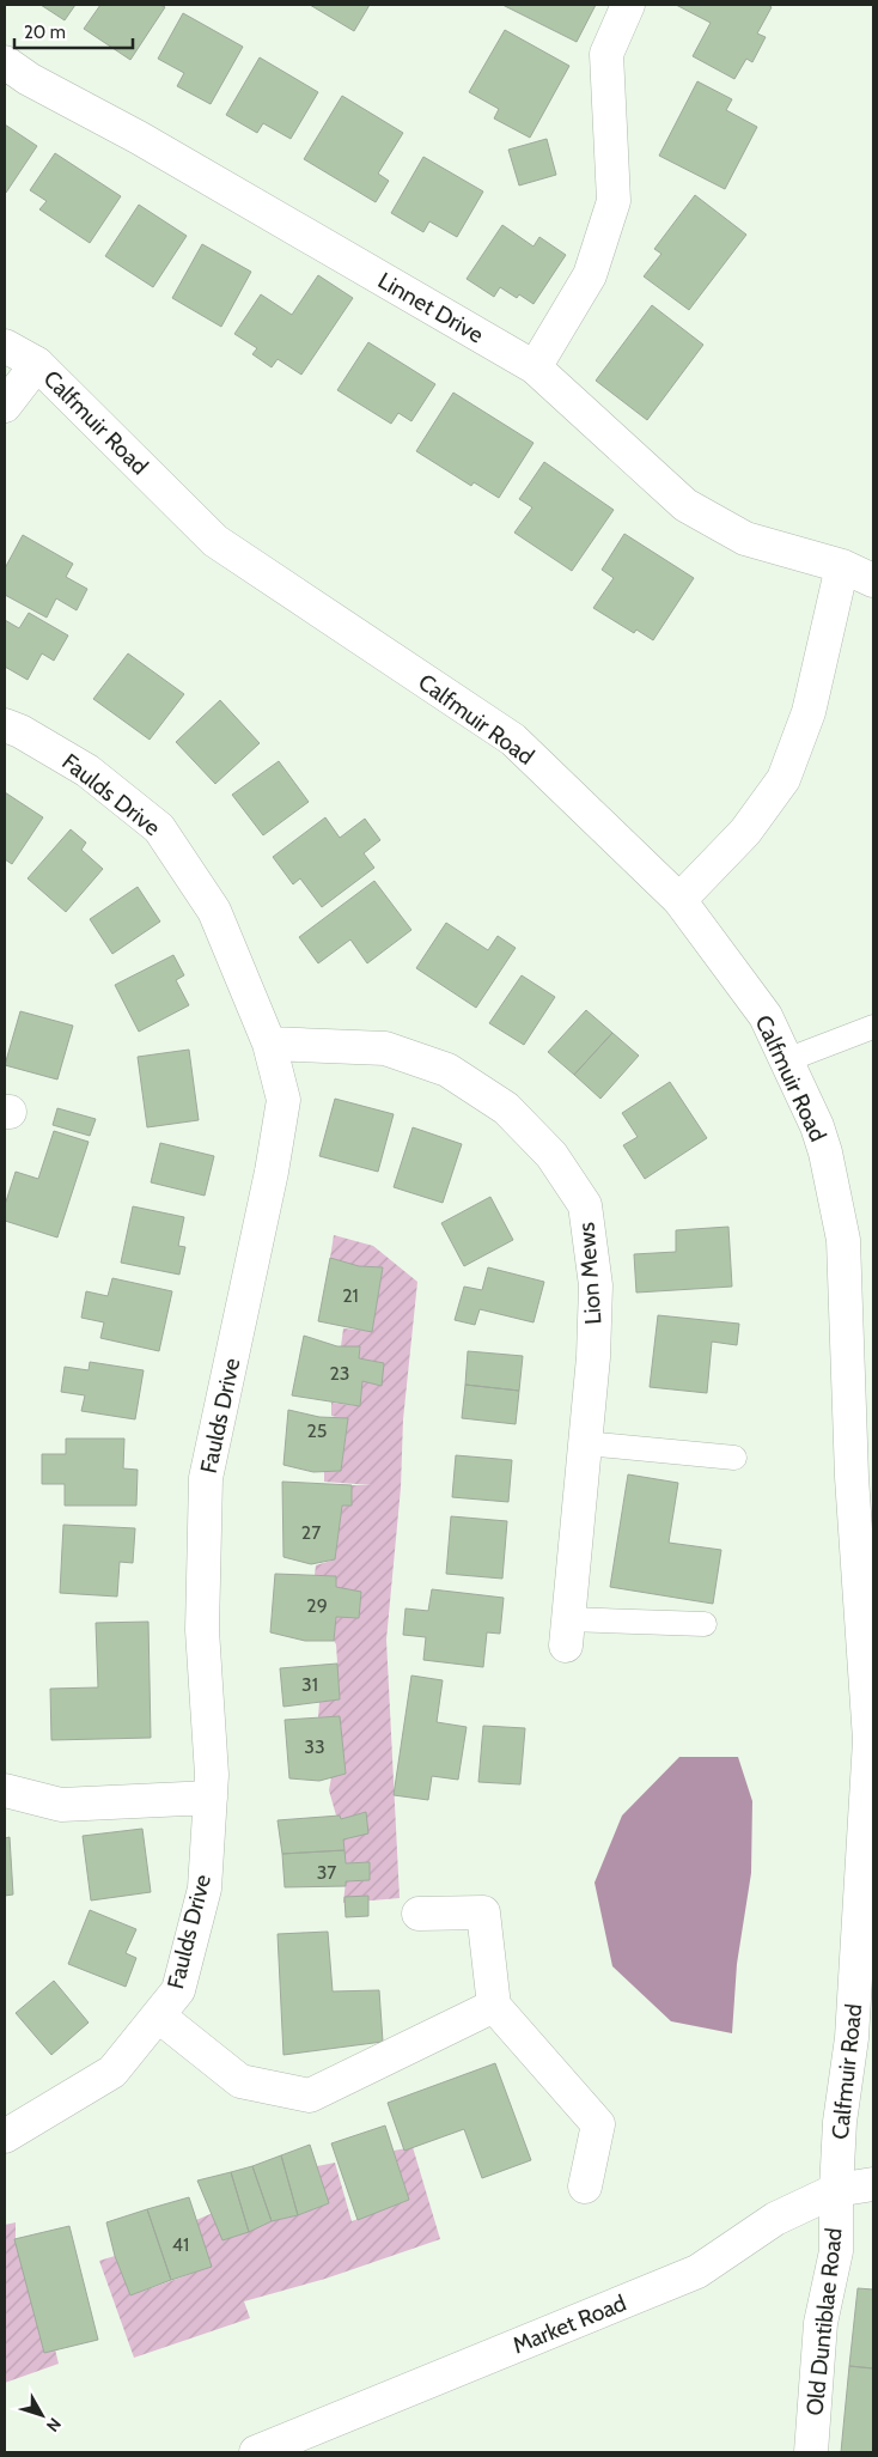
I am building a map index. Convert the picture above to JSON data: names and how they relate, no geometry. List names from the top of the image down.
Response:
{
  "streets": {
    "street": [
      "Linnet Drive",
      "Calfmuir Road",
      "Faulds Drive",
      "Lion Mews",
      "Old Duntiblae Road",
      "Market Road"
    ]
  },
  "crossings": [
    ["Calfmuir Road", "Old Duntiblae Road"],
    ["Calfmuir Road", "Market Road"],
    ["Faulds Drive", "Lion Mews"],
    ["Old Duntiblae Road", "Market Road"]
  ],
  "house_numbers": [
    "21",
    "23",
    "25",
    "27",
    "29",
    "31",
    "33",
    "37",
    "41"
  ],
  "scale_bar": "20 m",
  "north": "bottom right"
}
